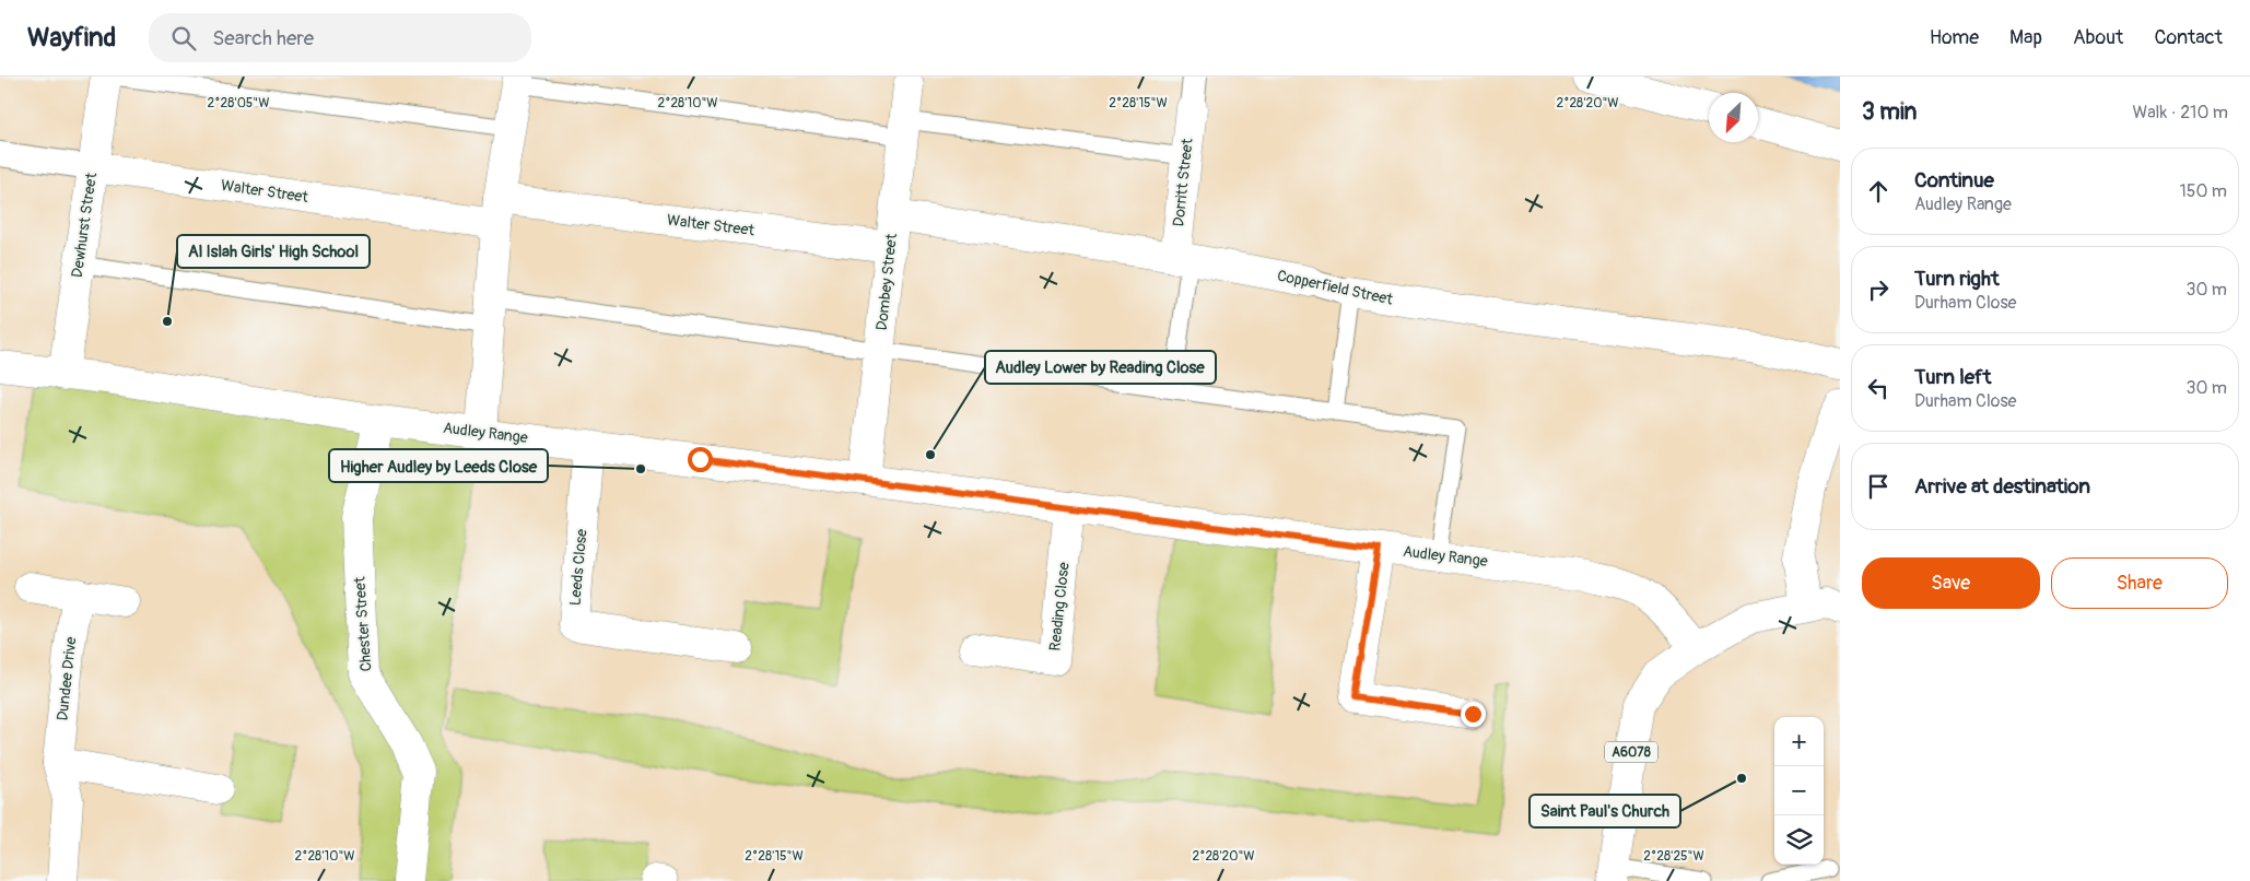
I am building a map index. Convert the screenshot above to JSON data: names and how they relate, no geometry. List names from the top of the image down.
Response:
{
  "streets": {
    "main road": [
      "Dorritt Street",
      "Walter Street",
      "Dewhurst Street",
      "Dombey Street",
      "Copperfield Street",
      "Audley Range",
      "Leeds Close",
      "Reading Close",
      "Chester Street",
      "Dundee Drive",
      "A6078"
    ]
  },
  "crossings": [
    ["Dorritt Street", "Copperfield Street"],
    ["Walter Street", "Dewhurst Street"],
    ["Walter Street", "Dombey Street"],
    ["Dewhurst Street", "Audley Range"],
    ["Dombey Street", "Copperfield Street"],
    ["Dombey Street", "Audley Range"],
    ["Audley Range", "Leeds Close"],
    ["Audley Range", "Reading Close"],
    ["Audley Range", "Chester Street"],
    ["Audley Range", "A6078"]
  ],
  "places": [
    "Al Islah Girls' High School",
    "Audley Lower by Reading Close",
    "Higher Audley by Leeds Close",
    "Saint Paul's Church"
  ],
  "north": "bottom left",
  "page": {
    "header": "Wayfind",
    "search": "Search here",
    "nav": [
      "Home",
      "Map",
      "About",
      "Contact"
    ],
    "heading": ["3 min", "Walk · 210 m"],
    "list": [
      ["Continue", "Audley Range", "150 m"],
      ["Turn right", "Durham Close", "30 m"],
      ["Turn left", "Durham Close", "30 m"],
      "Arrive at destination"
    ],
    "buttons": ["Save", "Share"],
    "map_buttons": ["+", "−"]
  },
  "coordinates": [
    "2°28'05\"W",
    "2°28'10\"W",
    "2°28'15\"W",
    "2°28'20\"W",
    "2°28'25\"W"
  ]
}
